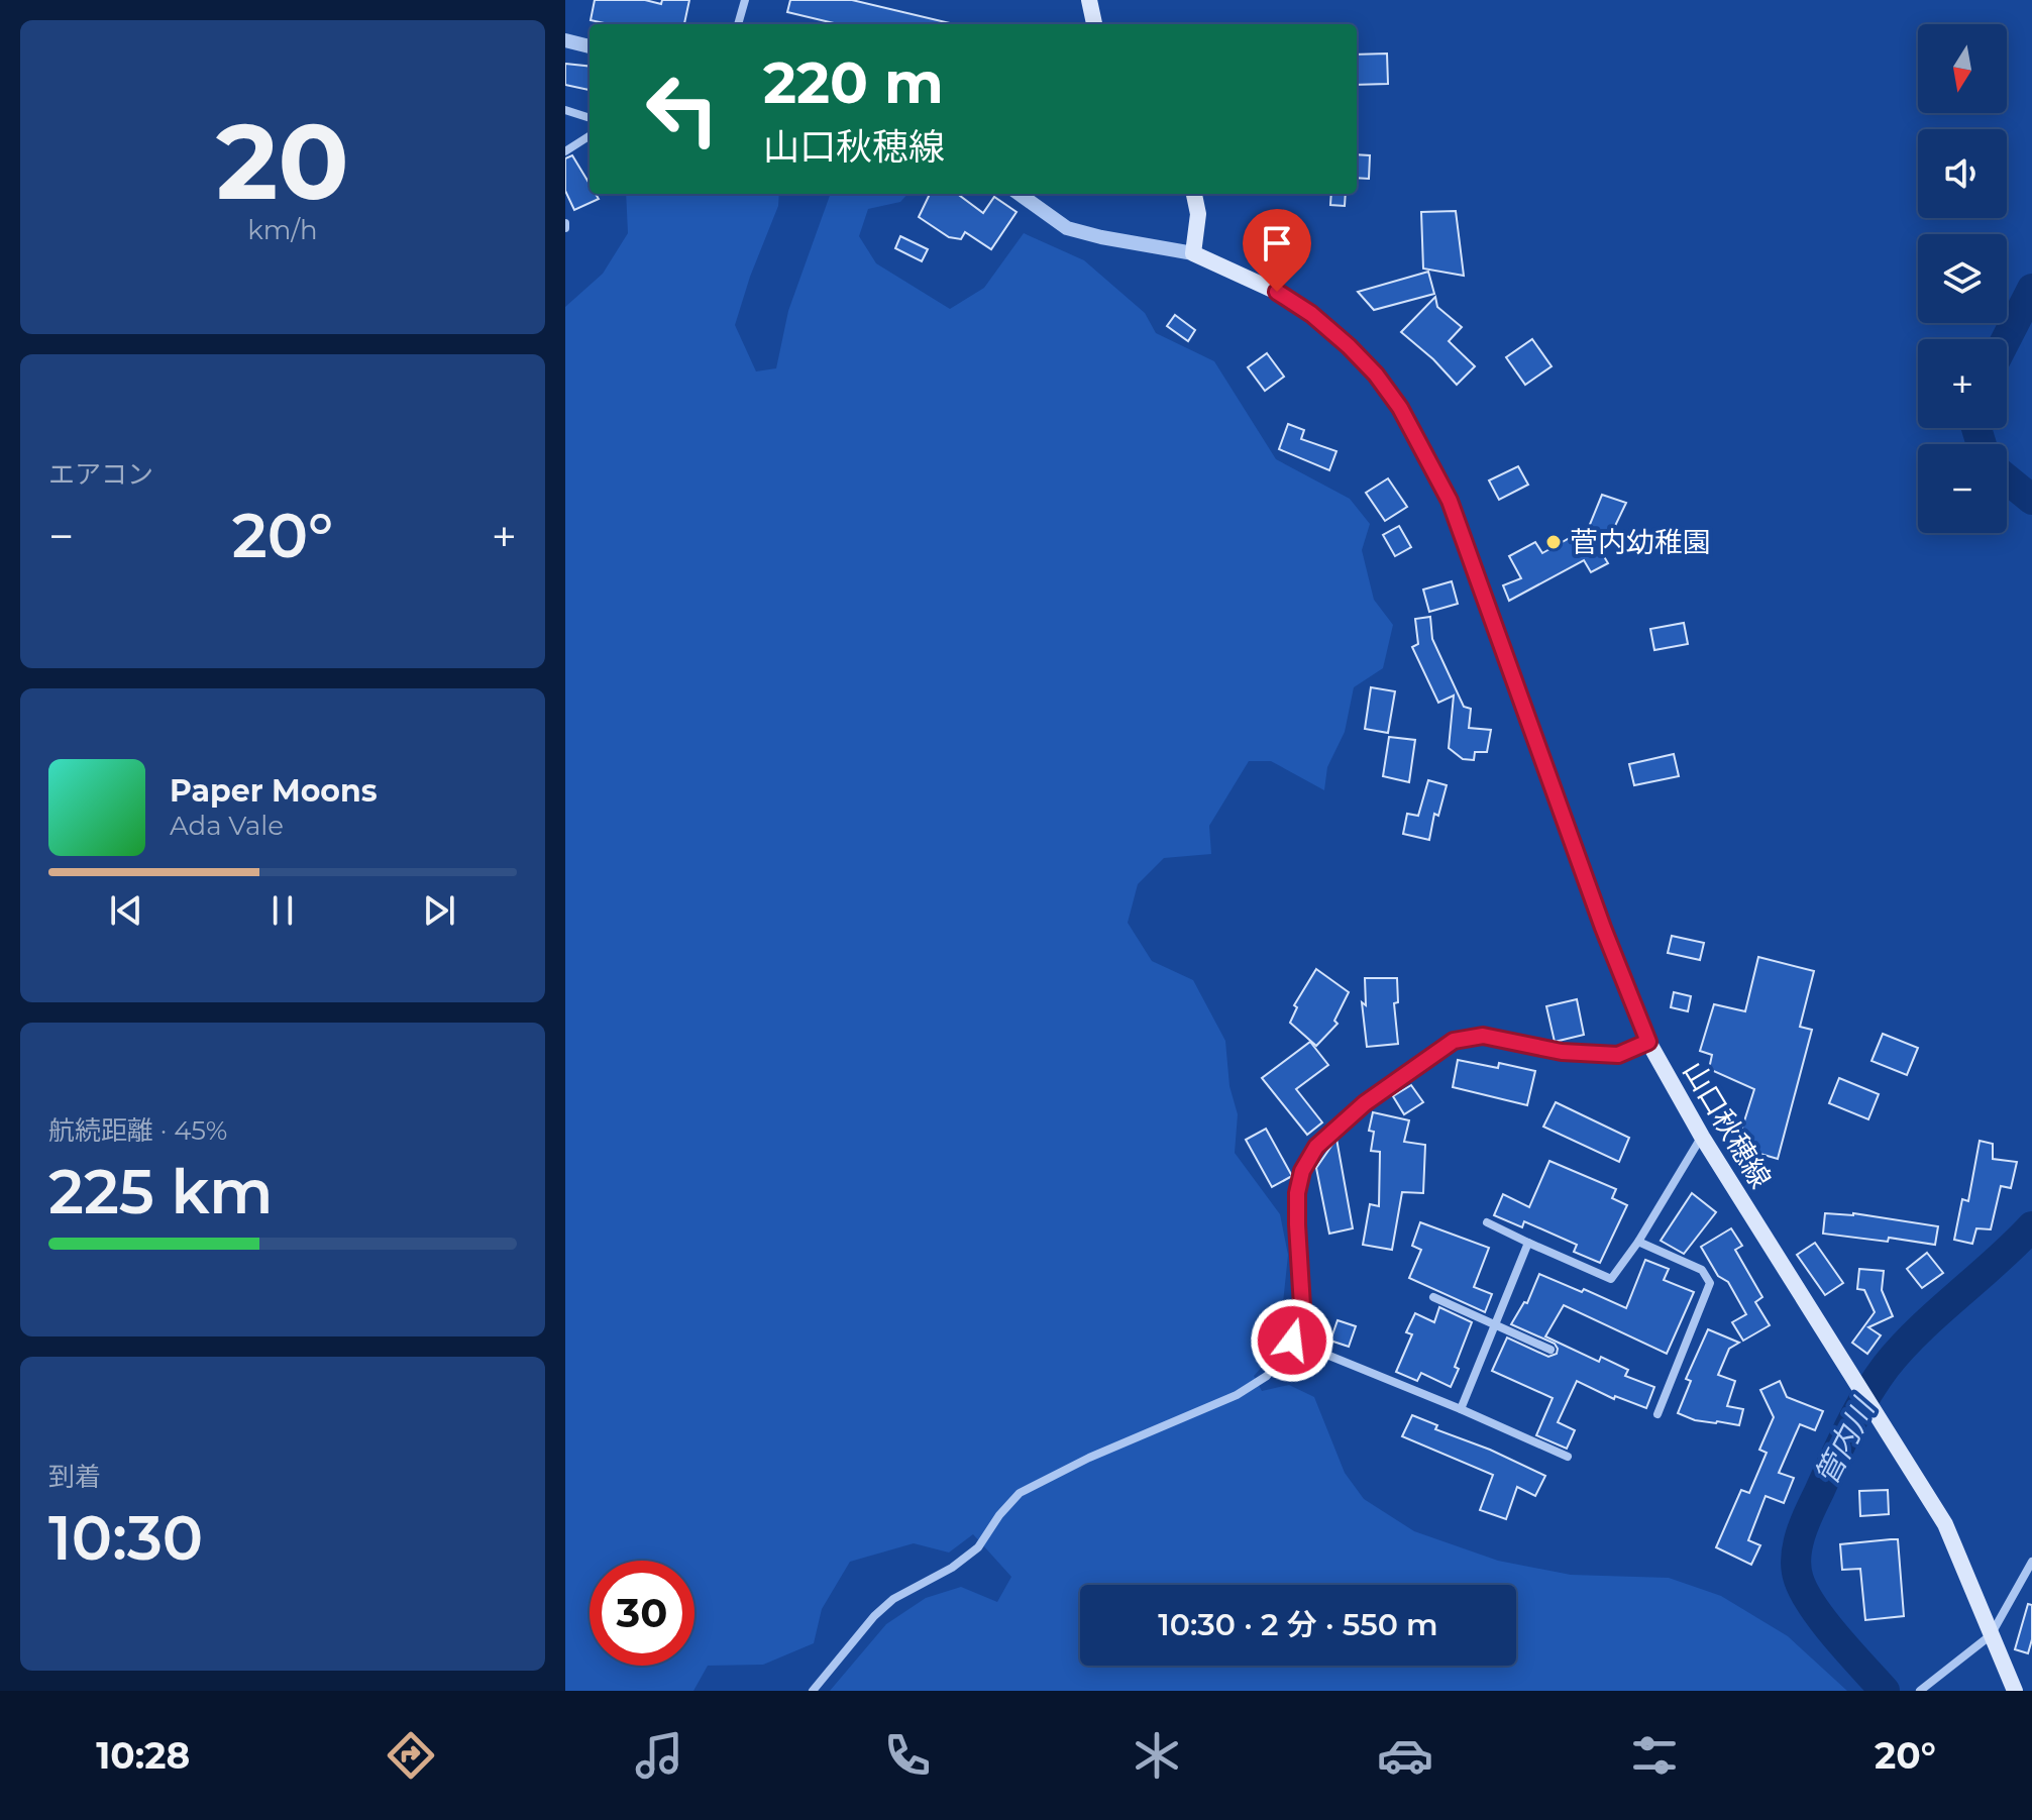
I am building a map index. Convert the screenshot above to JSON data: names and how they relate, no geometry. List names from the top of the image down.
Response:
{
  "streets": {
    "main road": ["山口秋穂線"]
  },
  "water": ["管内川"],
  "places": ["菅内幼稚園"],
  "north": "bottom",
  "page": {
    "tile": [
      ["20", "km/h"],
      "エアコン",
      ["航続距離 · 45%", "225 km"],
      ["到着", "10:30"]
    ],
    "map_buttons": ["+", "−"],
    "turn": ["220 m", "山口秋穂線"],
    "heat": ["−", "20°", "+"],
    "song": ["Paper Moons", "Ada Vale"],
    "limit": "30",
    "trip": "10:30 · 2 分 · 550 m",
    "tabs": ["10:28", "20°"]
  }
}
